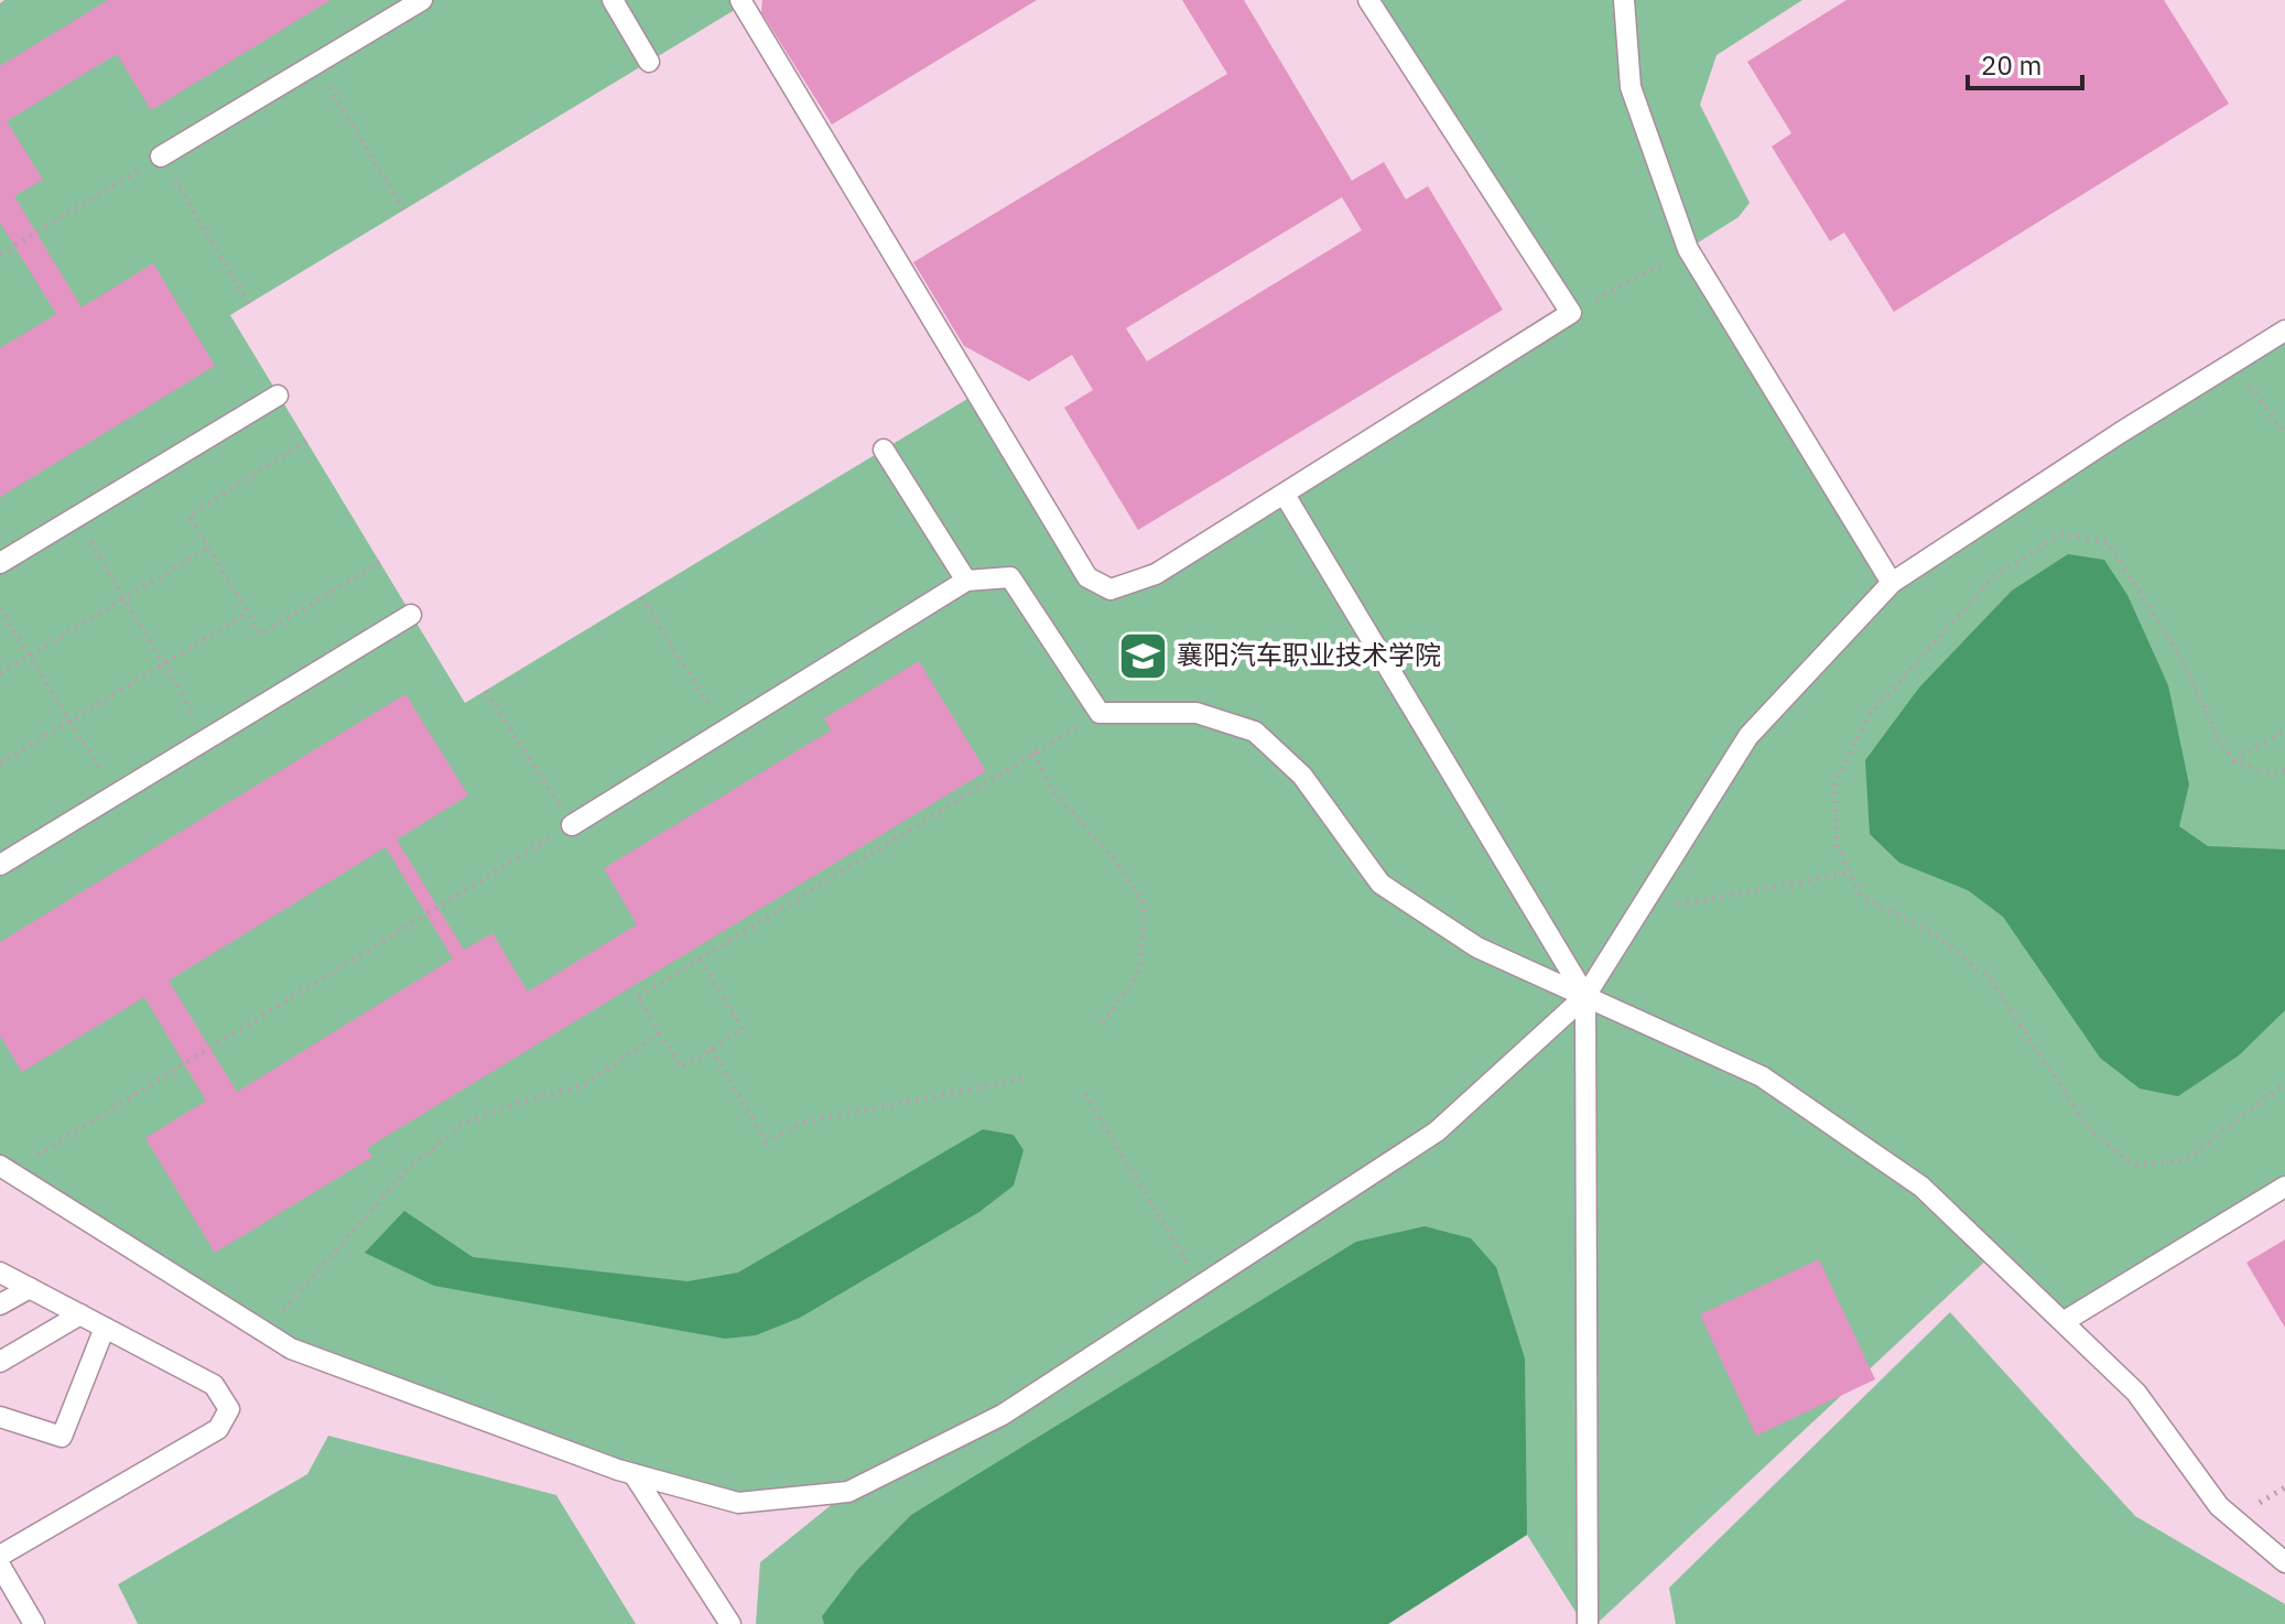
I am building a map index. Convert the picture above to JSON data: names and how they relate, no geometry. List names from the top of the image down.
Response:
{
  "places": {
    "school or university": ["襄阳汽车职业技术学院"]
  },
  "scale_bar": "20 m"
}
